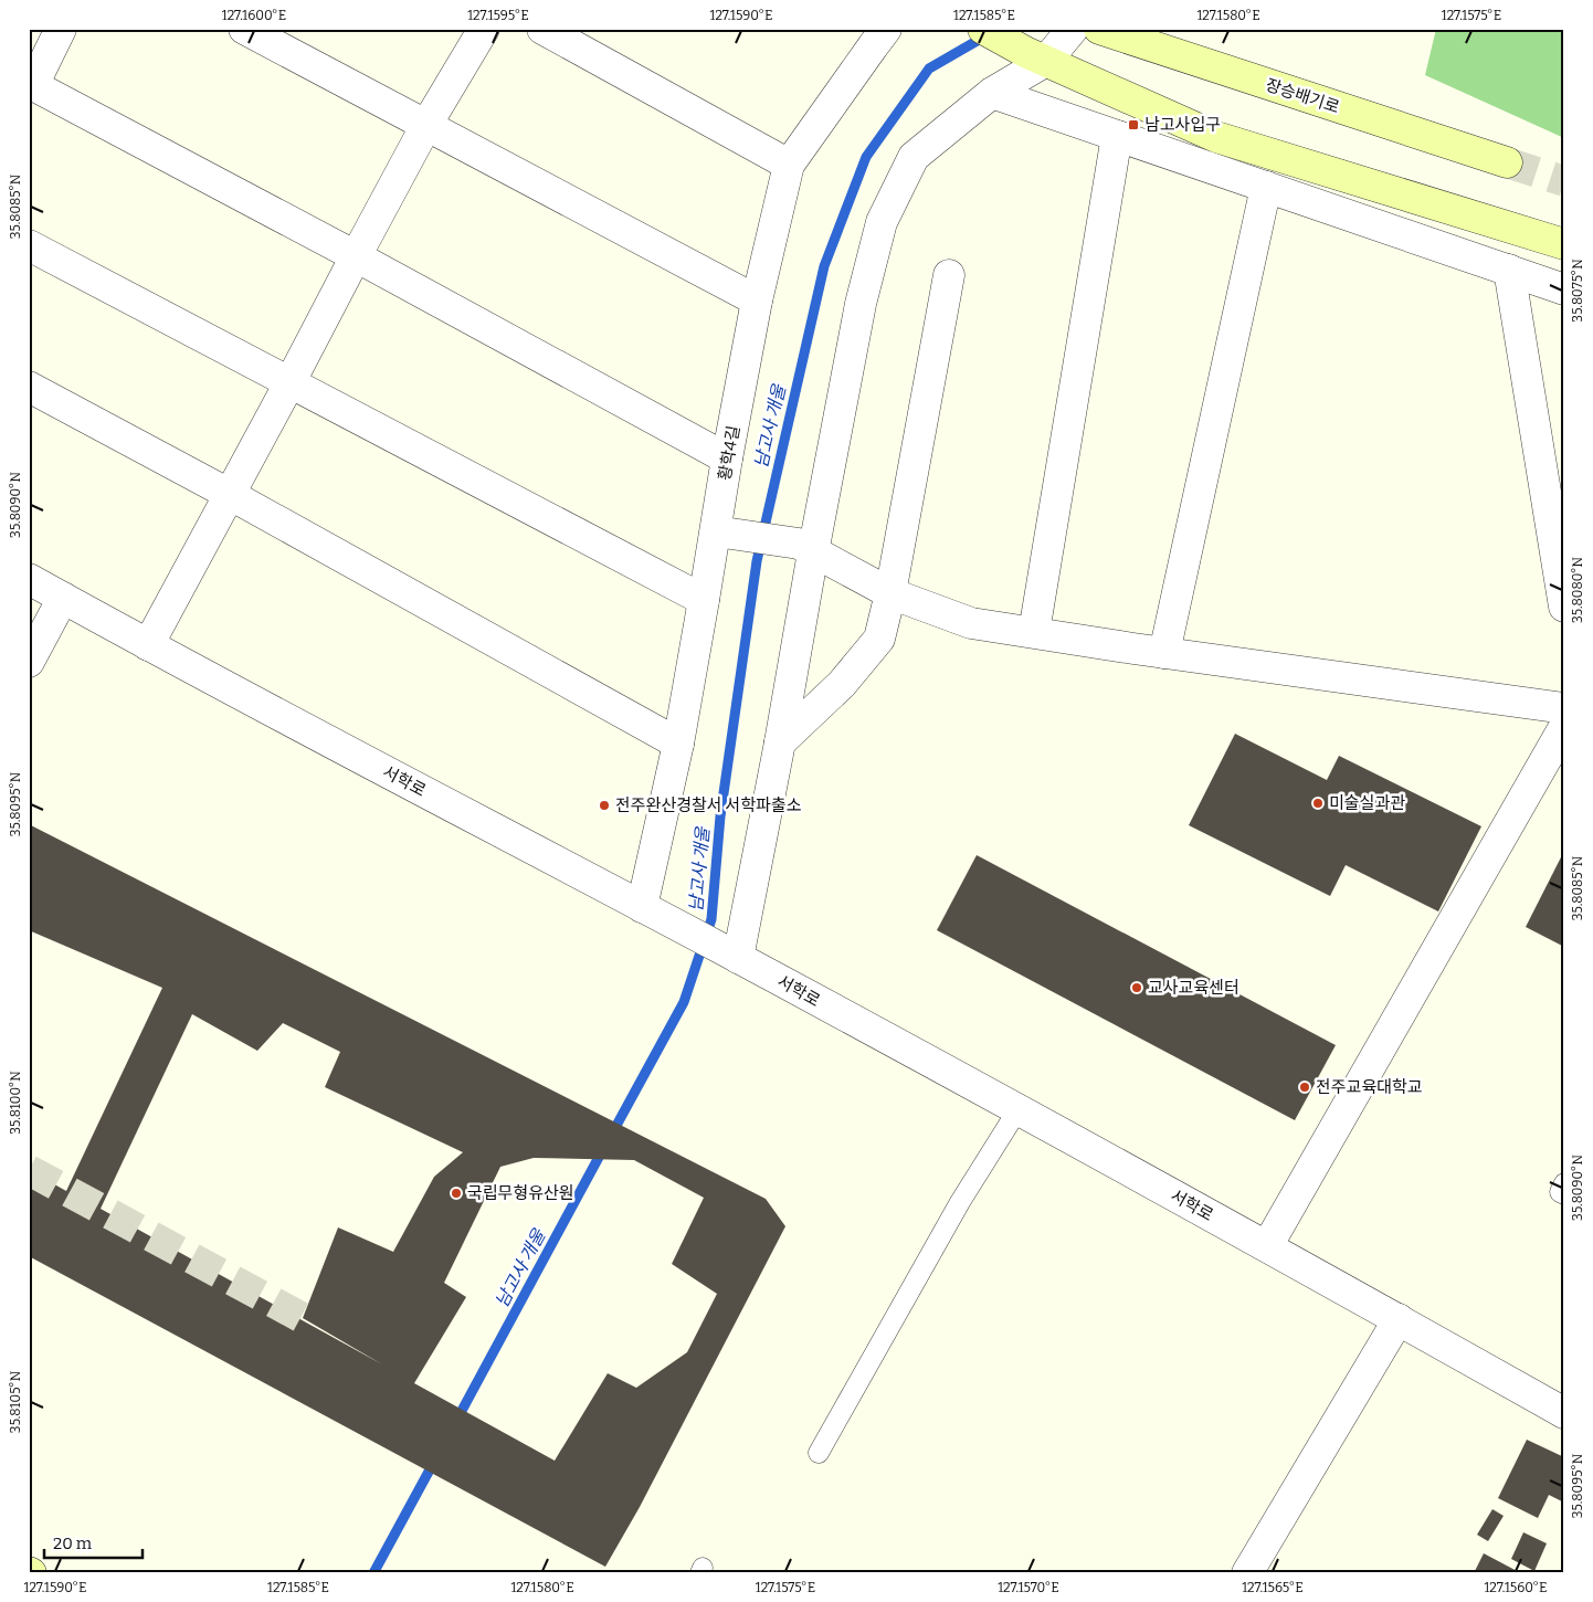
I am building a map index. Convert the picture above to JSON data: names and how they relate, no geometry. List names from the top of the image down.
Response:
{
  "streets": {
    "street": ["장승배기로", "황학4길", "서학로"]
  },
  "crossings": [
    ["황학4길", "서학로"]
  ],
  "water": ["남고사 개울"],
  "places": {
    "transit": ["남고사입구"],
    "other": [
      "미술실과관",
      "전주완산경찰서 서학파출소",
      "교사교육센터",
      "전주교육대학교",
      "국립무형유산원"
    ]
  },
  "scale_bar": "20 m",
  "coordinates": [
    "127.1600°E",
    "127.1595°E",
    "127.1590°E",
    "127.1585°E",
    "127.1580°E",
    "127.1575°E",
    "35.8085°N",
    "35.8075°N",
    "35.8090°N",
    "35.8080°N",
    "35.8095°N",
    "35.8100°N",
    "35.8105°N",
    "127.1570°E",
    "127.1565°E",
    "127.1560°E"
  ]
}
